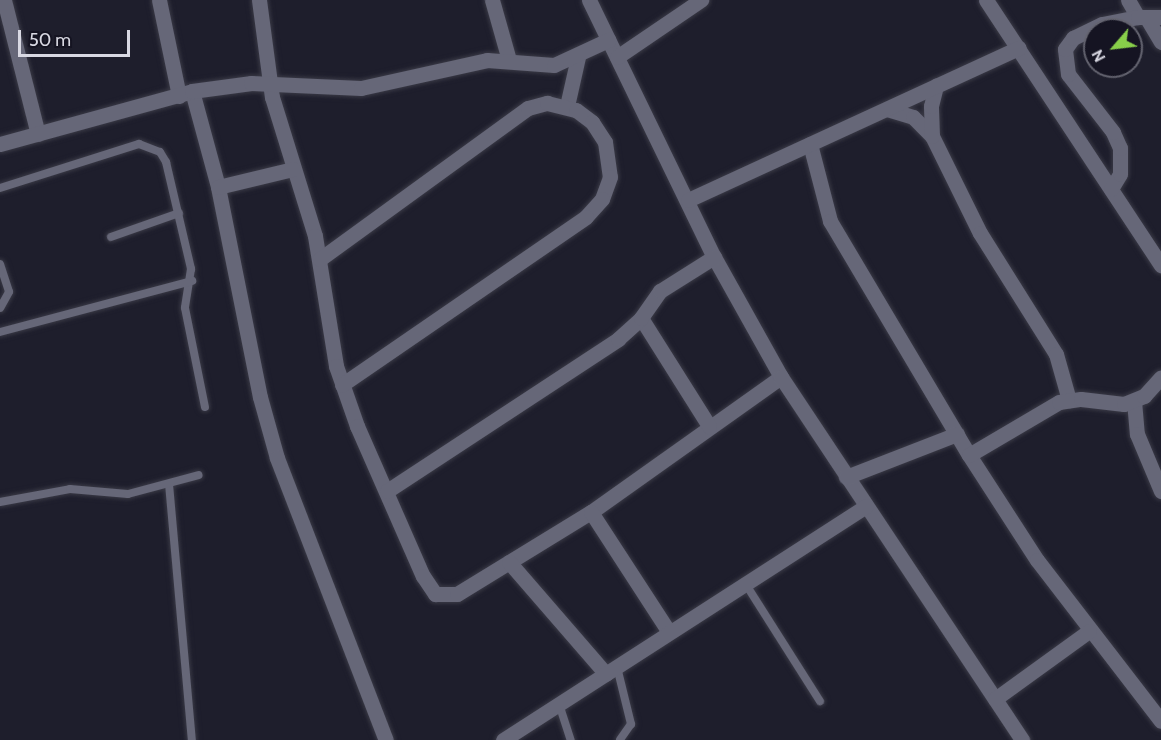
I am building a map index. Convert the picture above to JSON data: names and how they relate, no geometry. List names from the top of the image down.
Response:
{
  "scale_bar": "50 m",
  "north": "bottom left"
}
